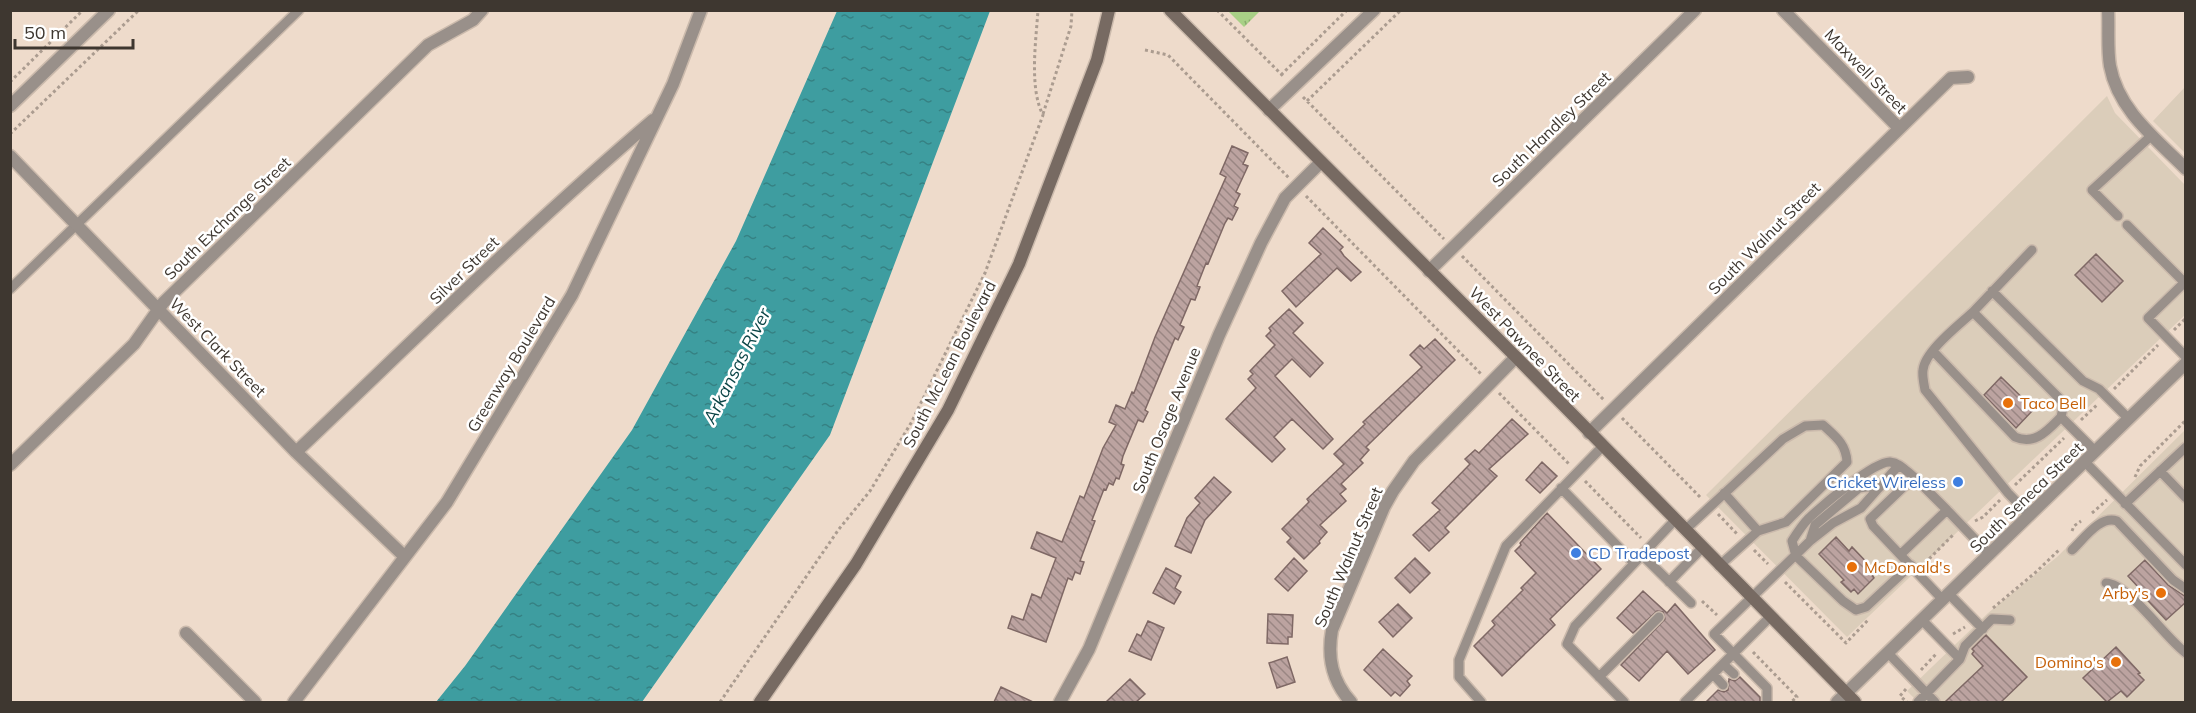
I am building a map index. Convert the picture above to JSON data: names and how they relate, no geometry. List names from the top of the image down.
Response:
{
  "streets": {
    "main road": ["West Pawnee Street", "South McLean Boulevard"],
    "street": [
      "Maxwell Street",
      "South Handley Street",
      "South Exchange Street",
      "South Walnut Street",
      "Silver Street",
      "West Clark Street",
      "Greenway Boulevard",
      "South Osage Avenue",
      "South Seneca Street"
    ]
  },
  "crossings": [
    ["Maxwell Street", "South Walnut Street"],
    ["South Handley Street", "West Pawnee Street"],
    ["South Exchange Street", "West Clark Street"],
    ["South Walnut Street", "West Pawnee Street"],
    ["Silver Street", "West Clark Street"],
    ["Silver Street", "Greenway Boulevard"],
    ["West Pawnee Street", "South Osage Avenue"],
    ["West Pawnee Street", "South Seneca Street"],
    ["West Clark Street", "Greenway Boulevard"]
  ],
  "water": ["Arkansas River"],
  "places": [
    "Taco Bell",
    "Cricket Wireless",
    "CD Tradepost",
    "McDonald's",
    "Arby's",
    "Domino's"
  ],
  "scale_bar": "50 m"
}
